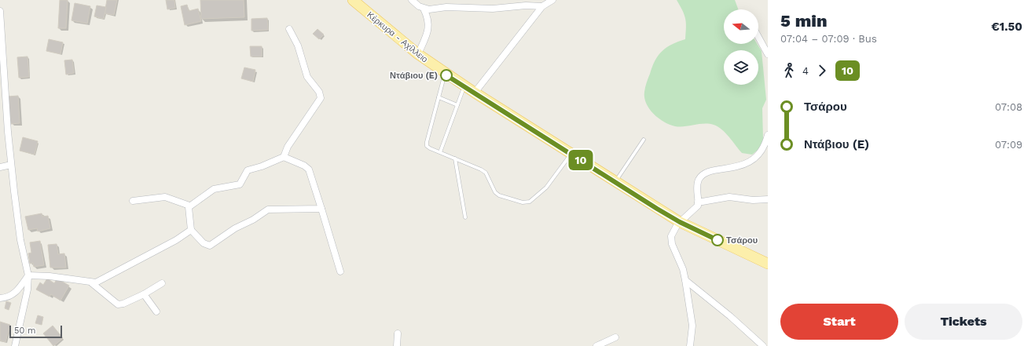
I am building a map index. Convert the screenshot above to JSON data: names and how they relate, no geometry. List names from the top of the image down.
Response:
{
  "streets": {
    "main road": ["Κέρκυρα - Αχίλλειο"]
  },
  "places": ["Ντάβιου (E)", "Τσάρου"],
  "lines": ["bus line 10"],
  "scale_bar": "50 m",
  "north": "left",
  "page": {
    "on_map": "10",
    "heading": ["5 min", "07:04 – 07:09 · Bus", "€1.50"],
    "legs": ["4", "10"],
    "list": [
      {
        "name": "Τσάρου",
        "value": "07:08"
      },
      {
        "name": "Ντάβιου (E)",
        "value": "07:09"
      }
    ],
    "buttons": ["Start", "Tickets"],
    "scale": "50 m"
  }
}
